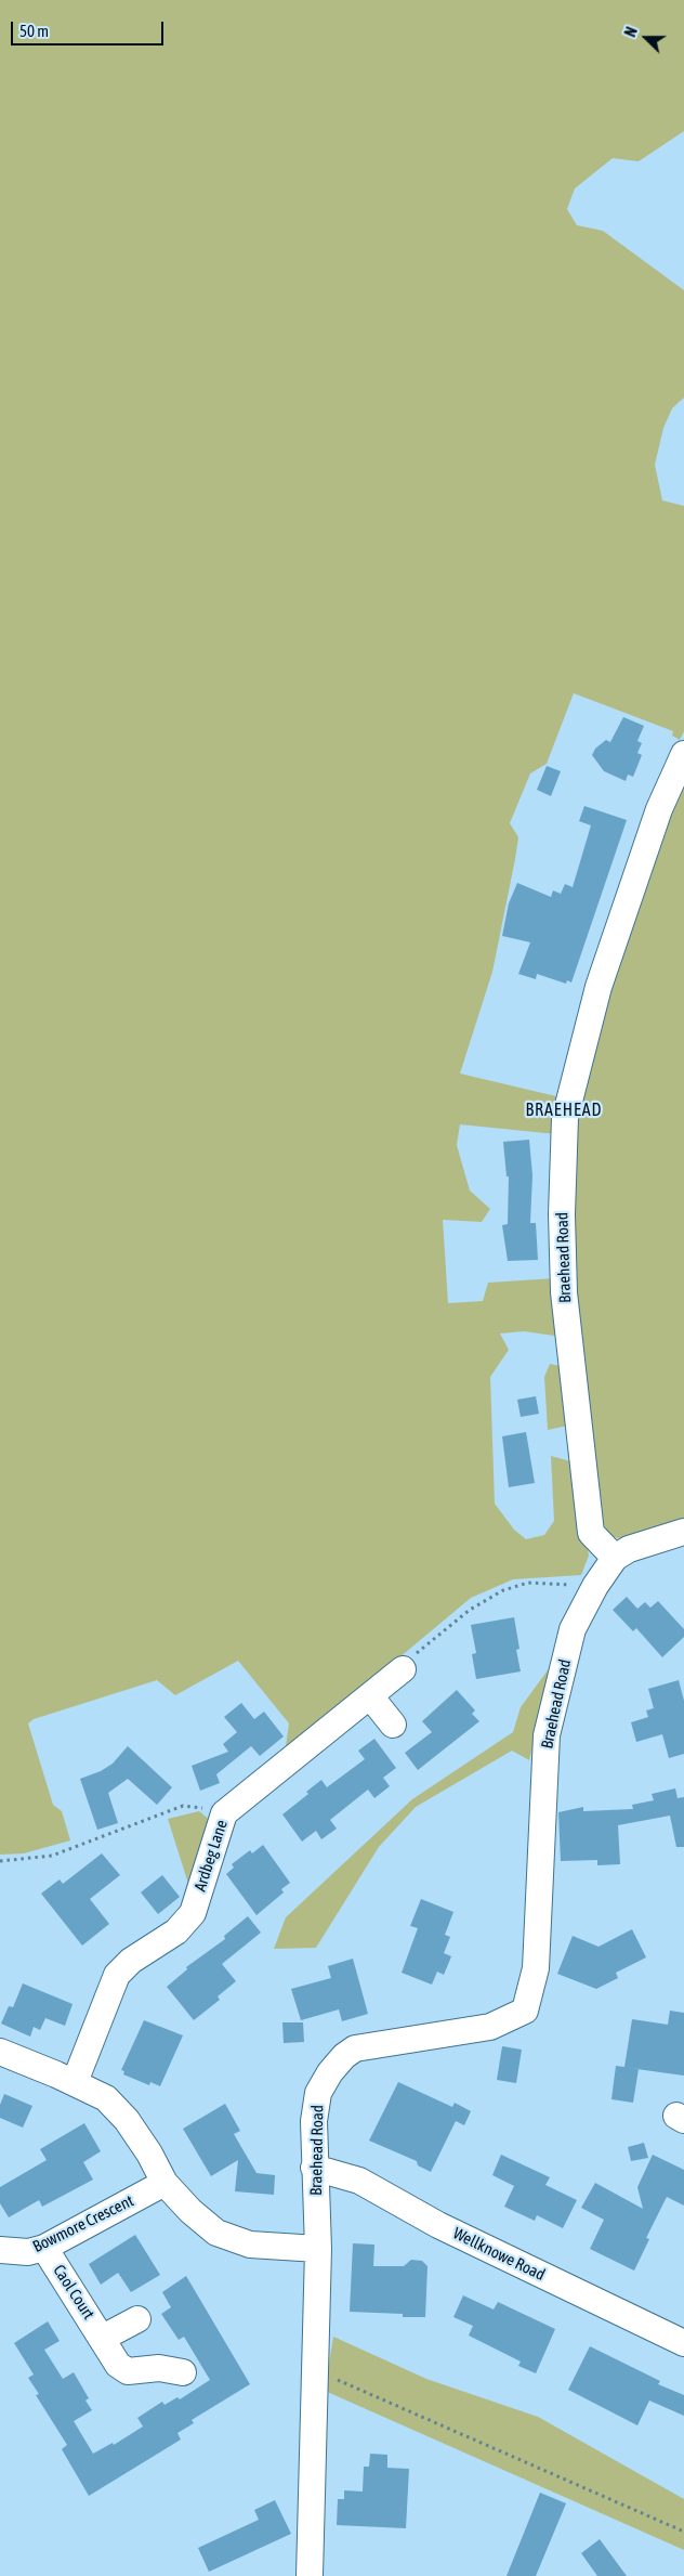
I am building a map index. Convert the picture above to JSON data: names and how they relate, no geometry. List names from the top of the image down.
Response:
{
  "streets": {
    "street": [
      "Braehead Road",
      "Ardbeg Lane",
      "Bowmore Crescent",
      "Wellknowe Road",
      "Caol Court"
    ]
  },
  "crossings": [
    ["Braehead Road", "Wellknowe Road"],
    ["Bowmore Crescent", "Caol Court"]
  ],
  "districts": ["BRAEHEAD"],
  "scale_bar": "50 m",
  "north": "left"
}
